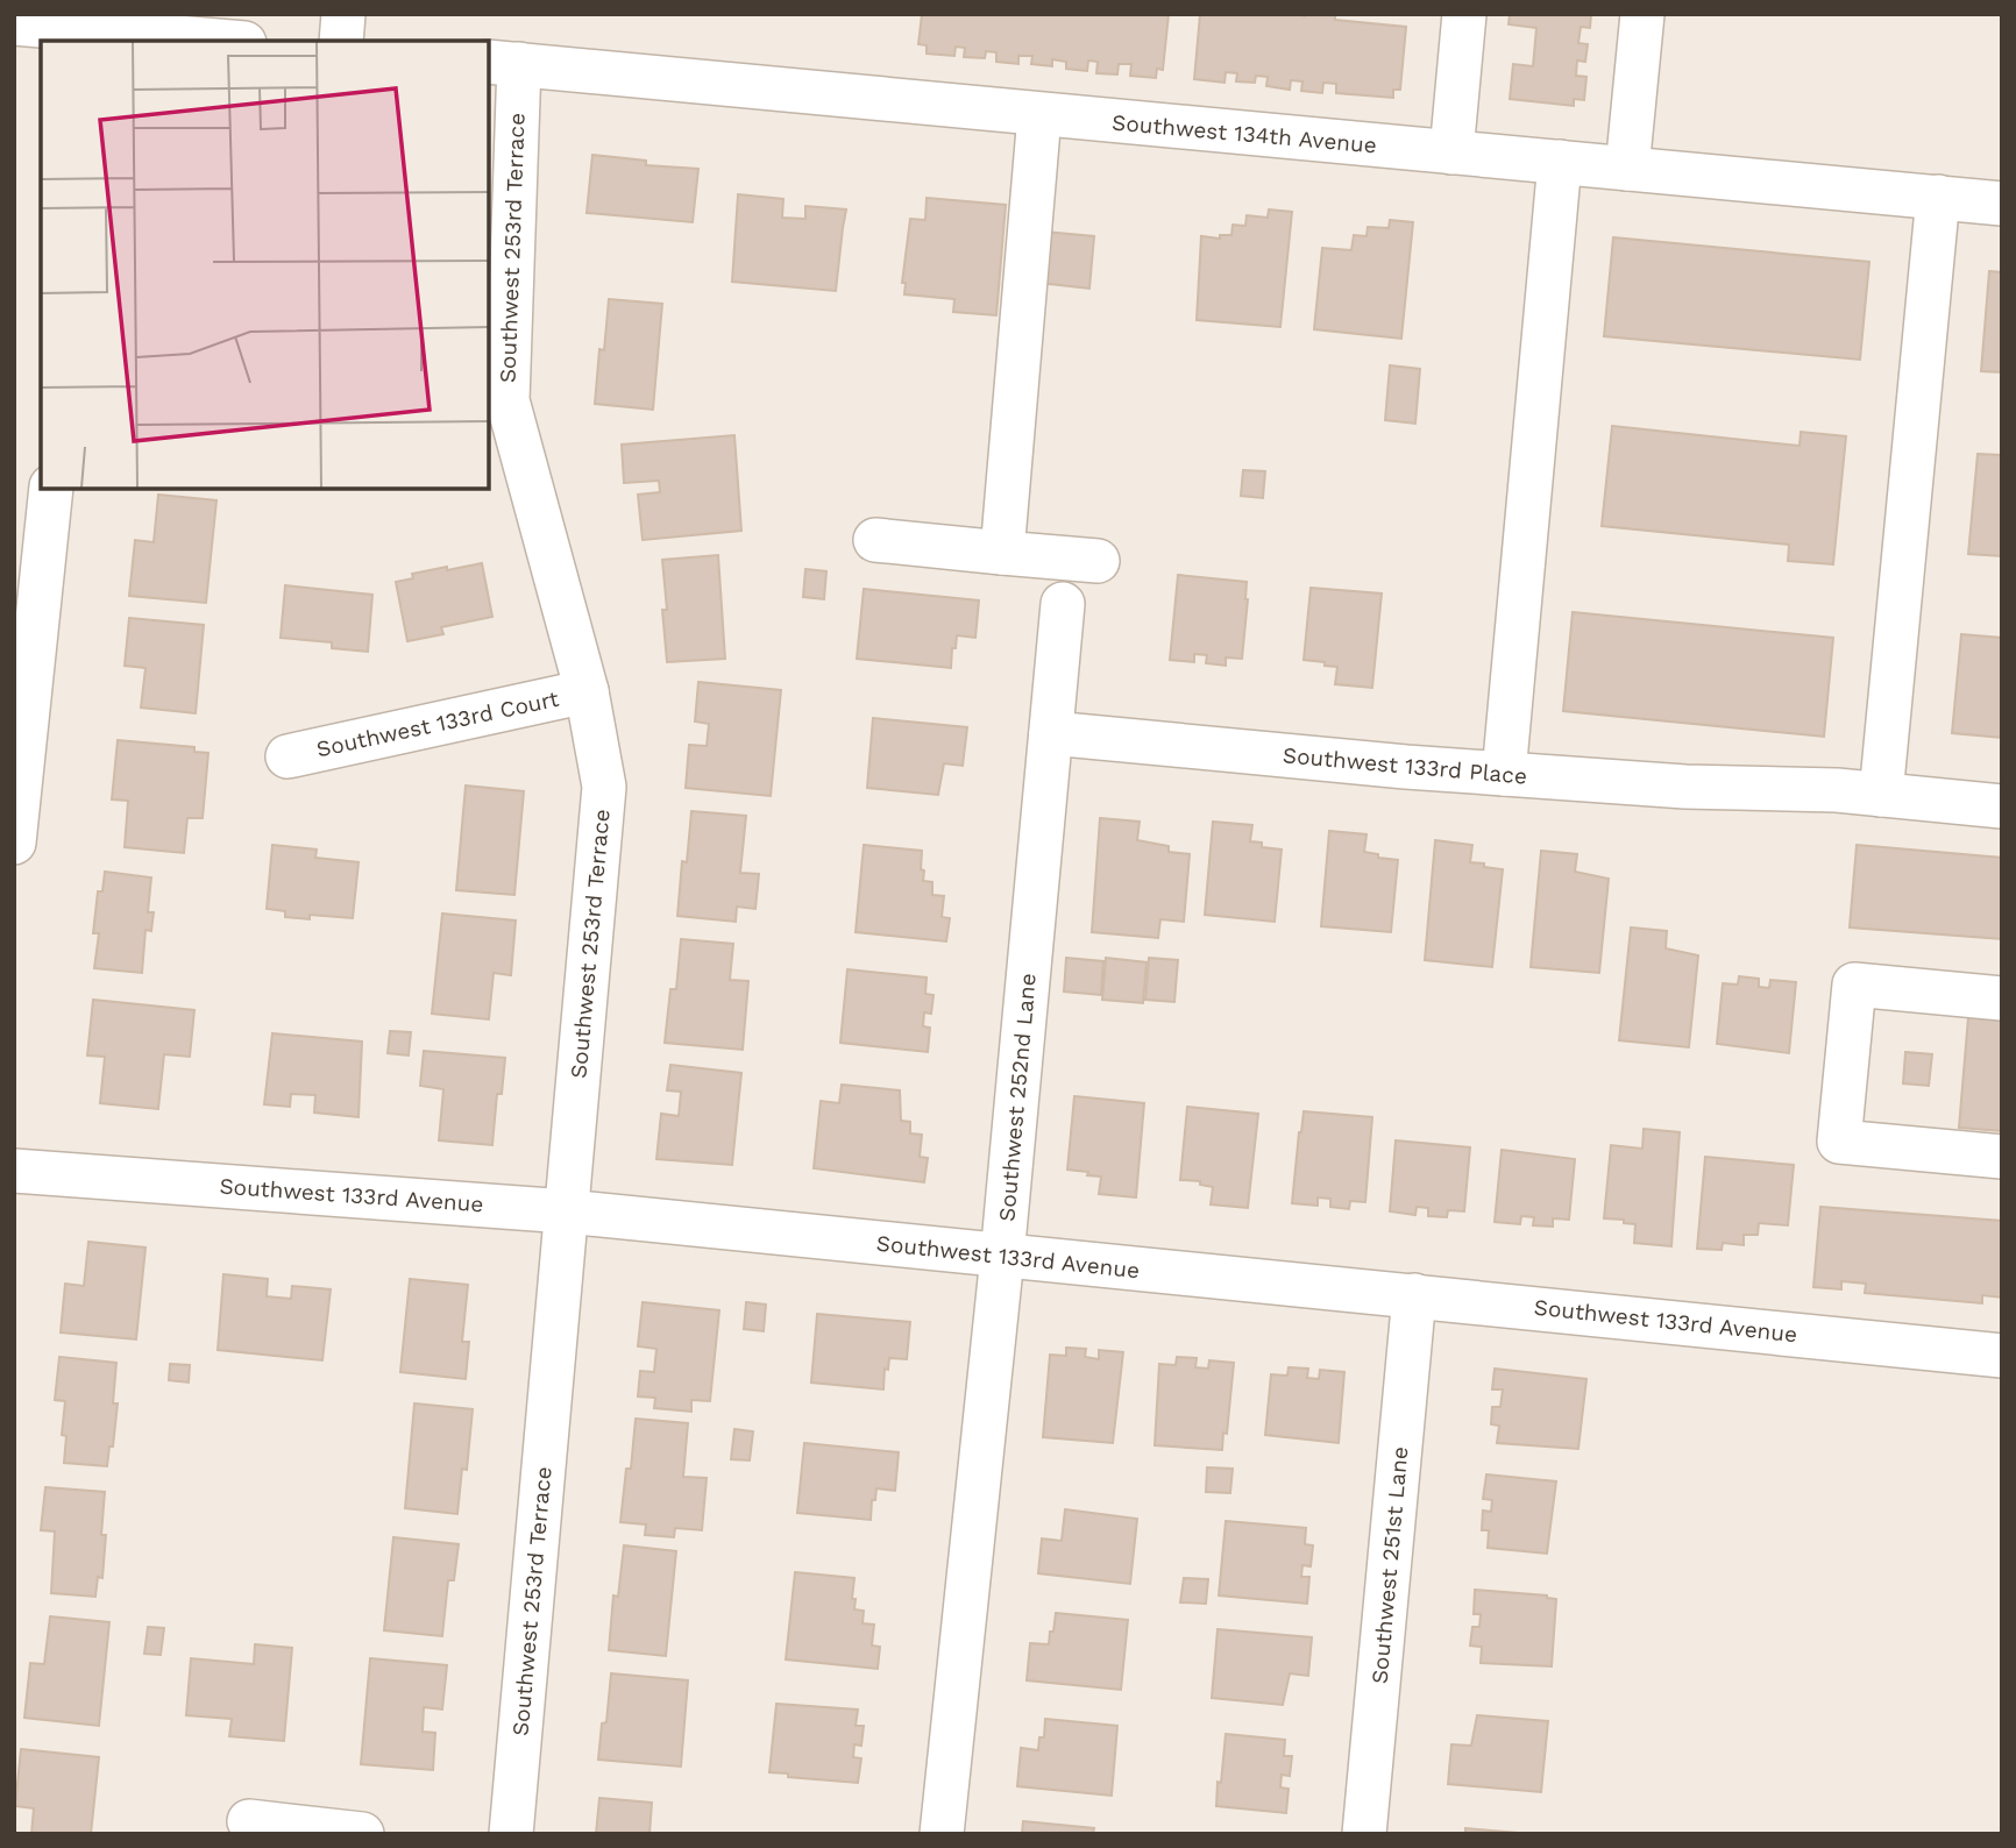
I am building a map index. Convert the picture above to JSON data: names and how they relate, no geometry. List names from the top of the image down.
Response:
{
  "streets": {
    "street": [
      "Southwest 134th Avenue",
      "Southwest 253rd Terrace",
      "Southwest 133rd Court",
      "Southwest 133rd Place",
      "Southwest 252nd Lane",
      "Southwest 133rd Avenue",
      "Southwest 251st Lane"
    ]
  },
  "crossings": [
    ["Southwest 134th Avenue", "Southwest 253rd Terrace"],
    ["Southwest 253rd Terrace", "Southwest 133rd Court"],
    ["Southwest 253rd Terrace", "Southwest 133rd Avenue"],
    ["Southwest 133rd Place", "Southwest 252nd Lane"],
    ["Southwest 252nd Lane", "Southwest 133rd Avenue"],
    ["Southwest 133rd Avenue", "Southwest 251st Lane"]
  ]
}
